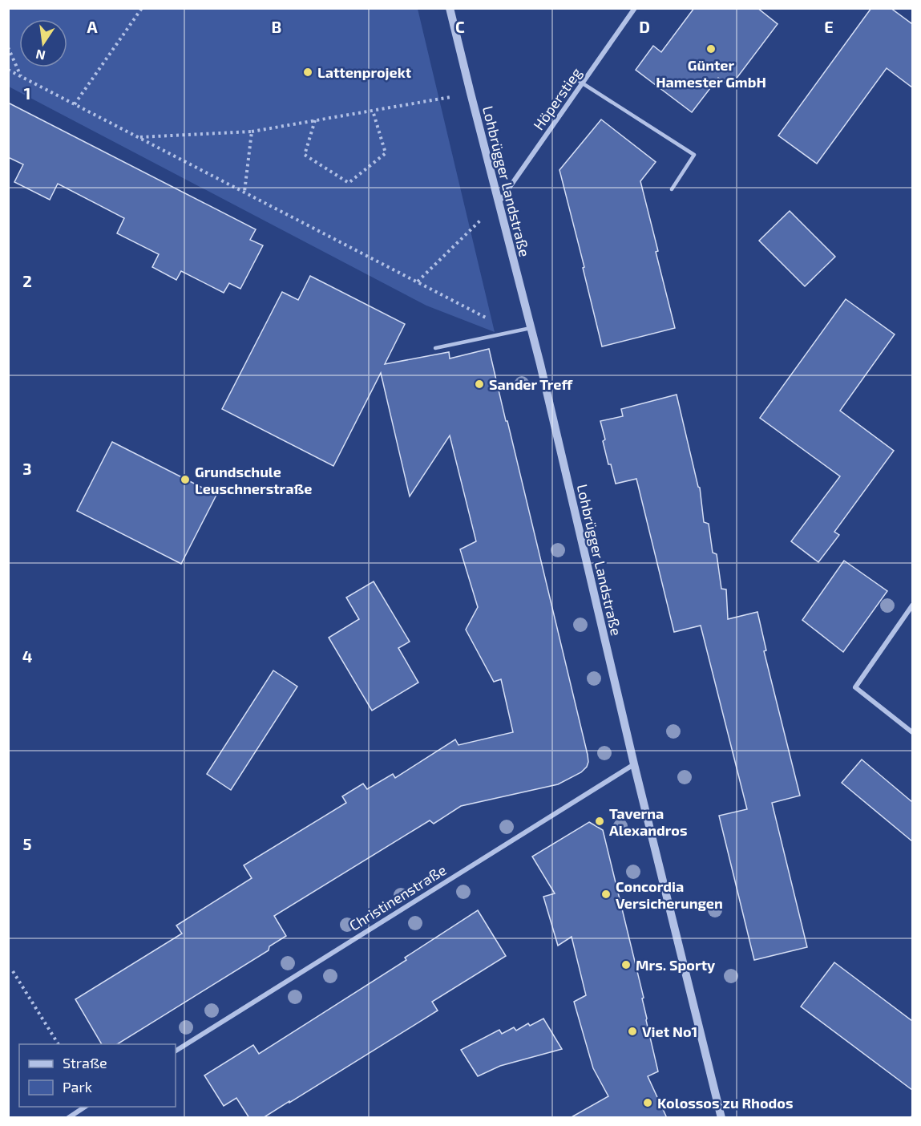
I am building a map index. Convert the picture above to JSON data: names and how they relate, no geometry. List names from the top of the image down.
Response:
{
  "streets": {
    "street": ["Höperstieg", "Lohbrügger Landstraße", "Christinenstraße"]
  },
  "crossings": [
    ["Höperstieg", "Lohbrügger Landstraße"],
    ["Lohbrügger Landstraße", "Christinenstraße"]
  ],
  "places": [
    "Günter Hamester GmbH",
    "Lattenprojekt",
    "Sander Treff",
    "Grundschule Leuschnerstraße",
    "Taverna Alexandros",
    "Concordia Versicherungen",
    "Mrs. Sporty",
    "Viet No1",
    "Kolossos zu Rhodos"
  ],
  "legend": ["Straße", "Park"],
  "north": "bottom",
  "grid": {
    "columns": [
      "A",
      "B",
      "C",
      "D",
      "E"
    ],
    "rows": [
      "1",
      "2",
      "3",
      "4",
      "5"
    ]
  }
}
